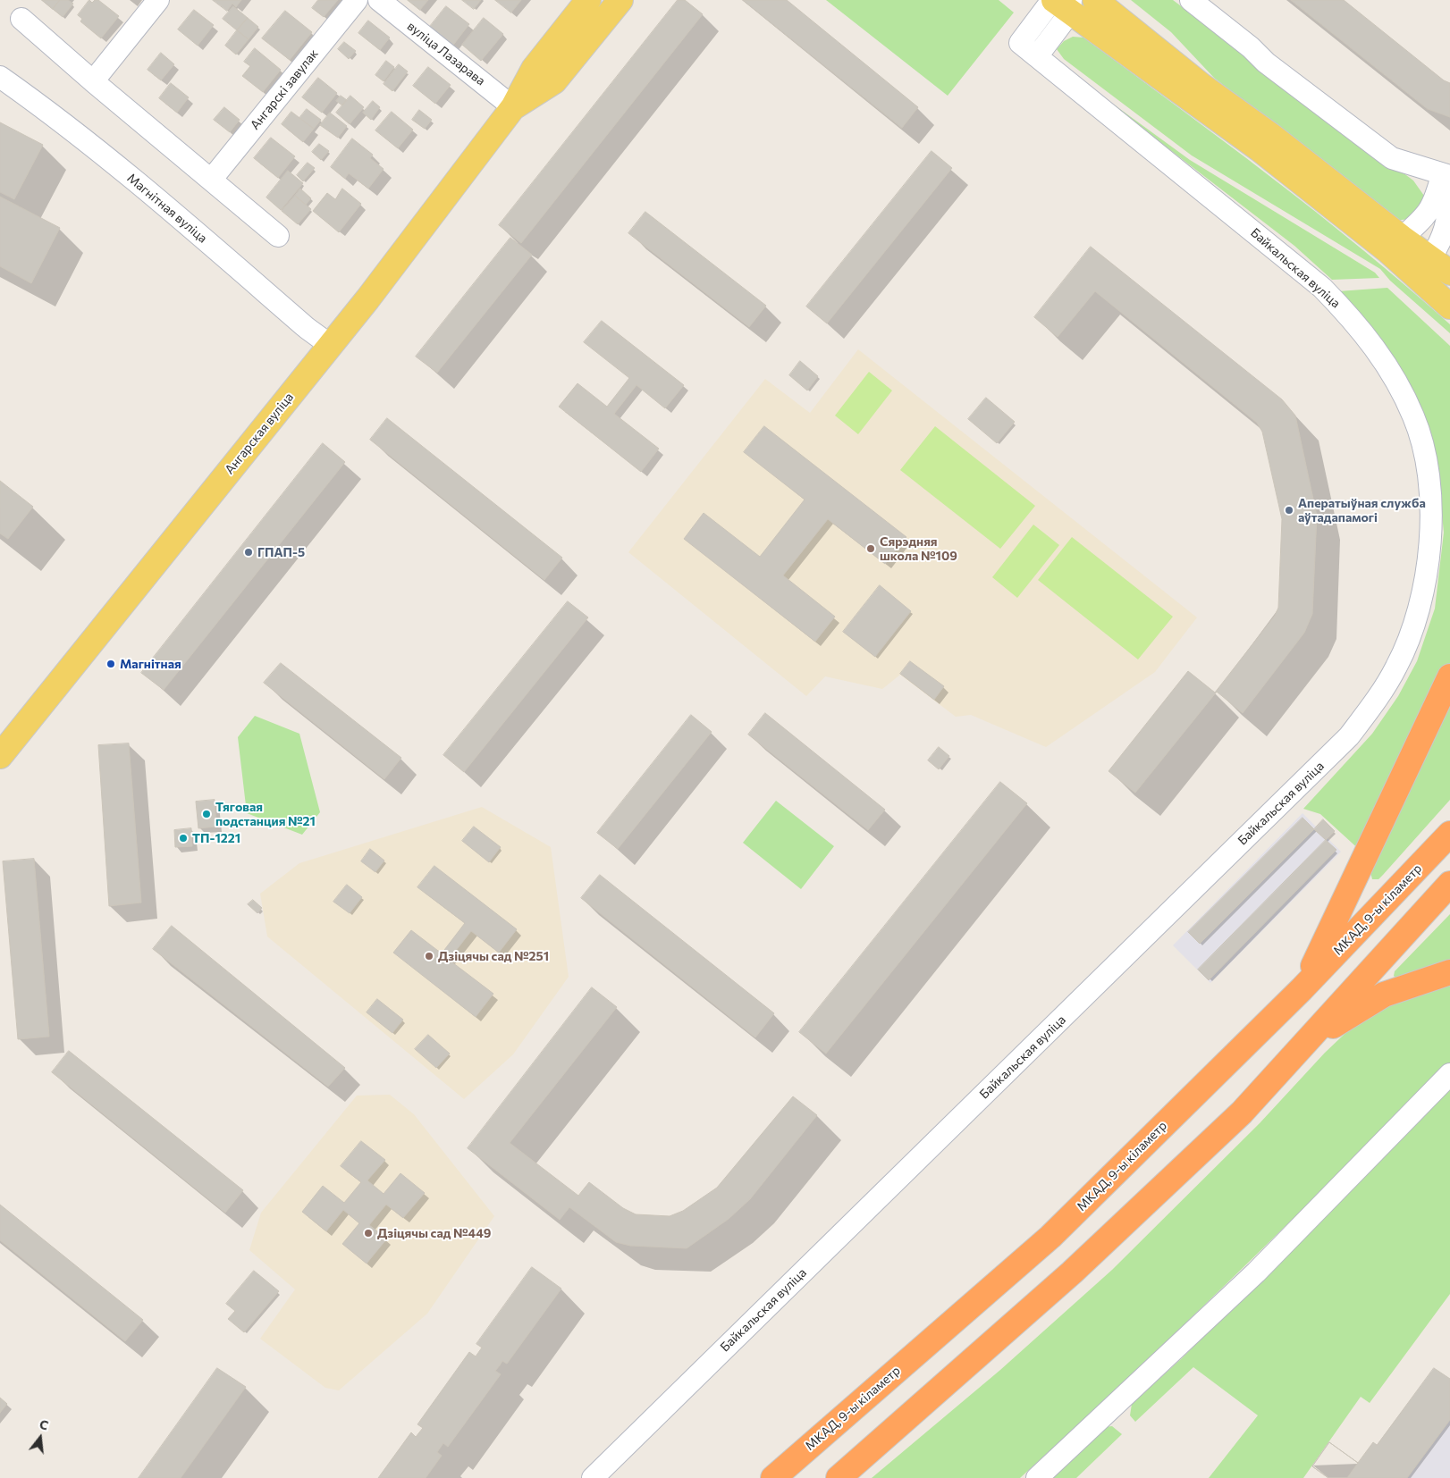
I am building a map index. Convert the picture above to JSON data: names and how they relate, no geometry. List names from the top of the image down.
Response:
{
  "streets": {
    "highway": ["МКАД, 9-ы кіламетр"],
    "main road": ["Ангарская вуліца"],
    "street": [
      "вуліца Лазарава",
      "Ангарскі завулак",
      "Магнітная вуліца",
      "Байкальская вуліца"
    ]
  },
  "crossings": [
    ["вуліца Лазарава", "Ангарская вуліца"],
    ["Магнітная вуліца", "Ангарская вуліца"]
  ],
  "places": [
    "Аператыўная служба аўтадапамогі",
    "Сярэдняя школа №109",
    "ГПАП-5",
    "Магнітная",
    "Тяговая подстанция №21",
    "ТП-1221",
    "Дзіцячы сад №251",
    "Дзіцячы сад №449"
  ],
  "north": "top"
}
